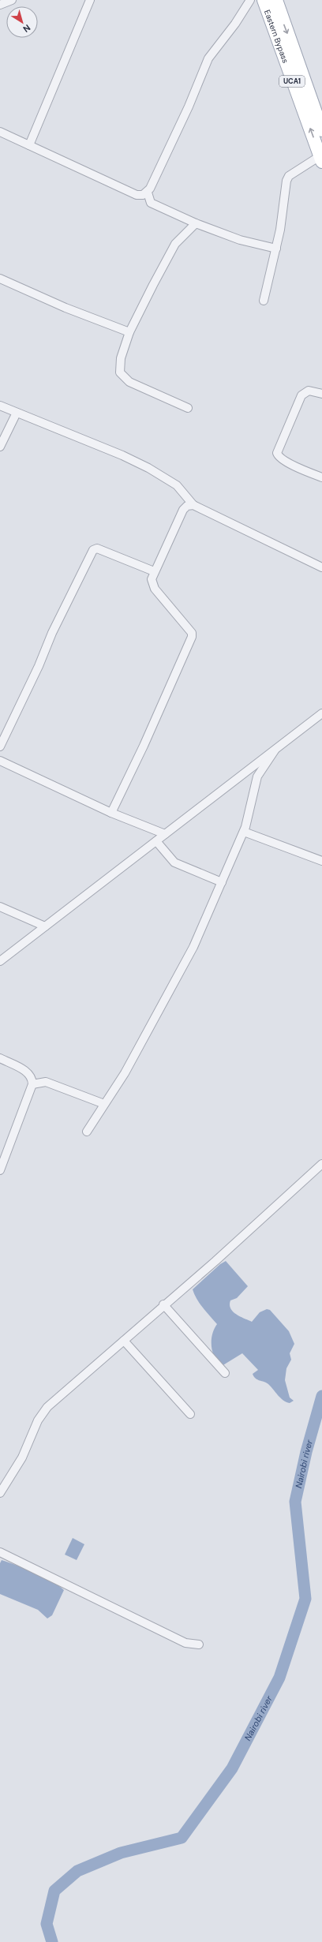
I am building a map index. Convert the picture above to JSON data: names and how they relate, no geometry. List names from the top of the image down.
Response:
{
  "streets": {
    "main road": ["Eastern Bypass", "UCA1"]
  },
  "water": ["Nairobi river"],
  "north": "bottom right"
}
